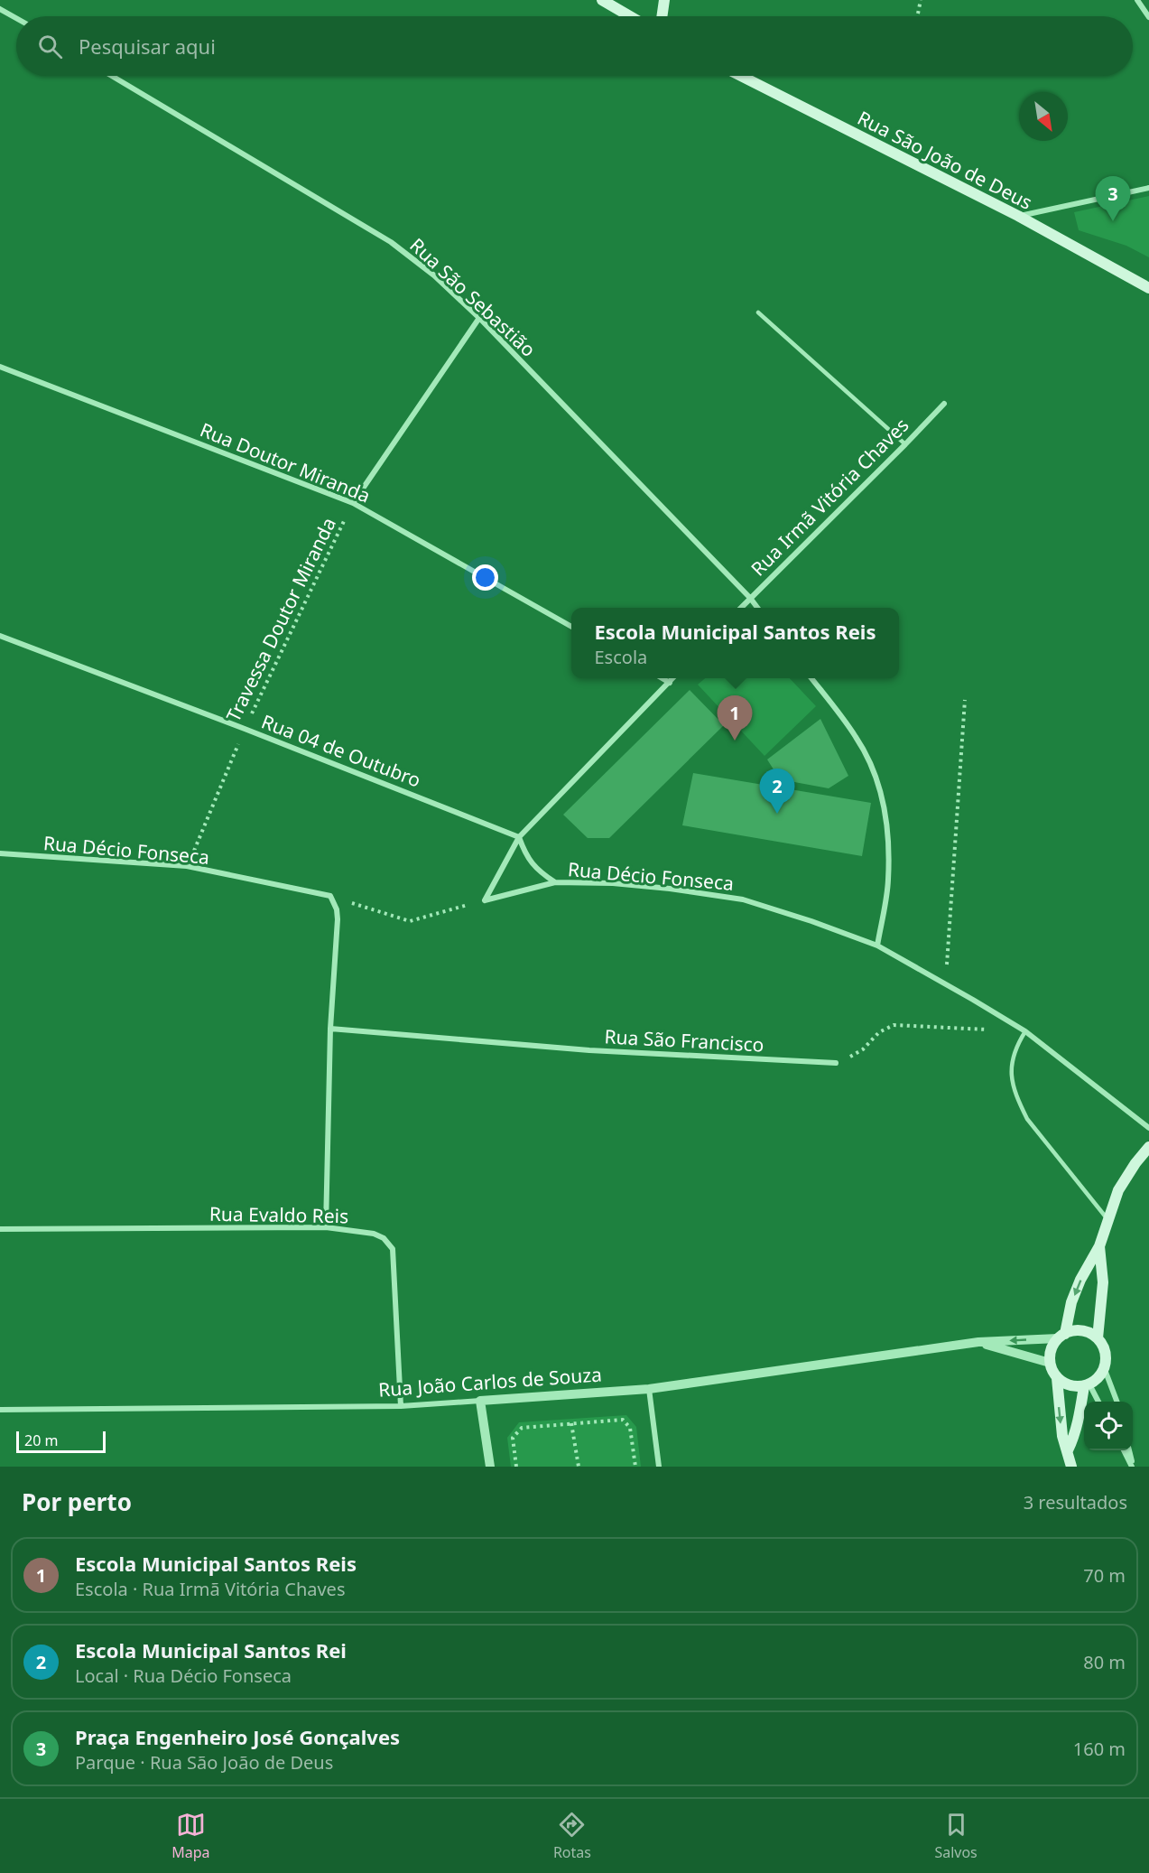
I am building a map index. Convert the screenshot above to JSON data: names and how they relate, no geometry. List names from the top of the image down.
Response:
{
  "streets": {
    "main road": ["Rua São João de Deus"],
    "street": [
      "Rua São Sebastião",
      "Rua Doutor Miranda",
      "Rua Irmã Vitória Chaves",
      "Travessa Doutor Miranda",
      "Rua 04 de Outubro",
      "Rua Décio Fonseca",
      "Rua São Francisco",
      "Rua Evaldo Reis",
      "Rua João Carlos de Souza"
    ]
  },
  "crossings": [
    ["Rua São Sebastião", "Rua Irmã Vitória Chaves"],
    ["Rua São Sebastião", "Travessa Doutor Miranda"],
    ["Rua Doutor Miranda", "Travessa Doutor Miranda"],
    ["Travessa Doutor Miranda", "Rua 04 de Outubro"],
    ["Travessa Doutor Miranda", "Rua Décio Fonseca"],
    ["Rua Evaldo Reis", "Rua João Carlos de Souza"]
  ],
  "scale_bar": "20 m",
  "north": "bottom right",
  "page": {
    "search": "Pesquisar aqui",
    "pins": ["3", "1", "2"],
    "popup": ["Escola Municipal Santos Reis", "Escola"],
    "scale": "20 m",
    "heading": ["Por perto", "3 resultados"],
    "list": [
      {
        "mark": "1",
        "name": "Escola Municipal Santos Reis",
        "note": "Escola · Rua Irmã Vitória Chaves",
        "value": "70 m"
      },
      {
        "mark": "2",
        "name": "Escola Municipal Santos Rei",
        "note": "Local · Rua Décio Fonseca",
        "value": "80 m"
      },
      {
        "mark": "3",
        "name": "Praça Engenheiro José Gonçalves",
        "note": "Parque · Rua São João de Deus",
        "value": "160 m"
      }
    ],
    "nav": ["Mapa", "Rotas", "Salvos"]
  }
}
